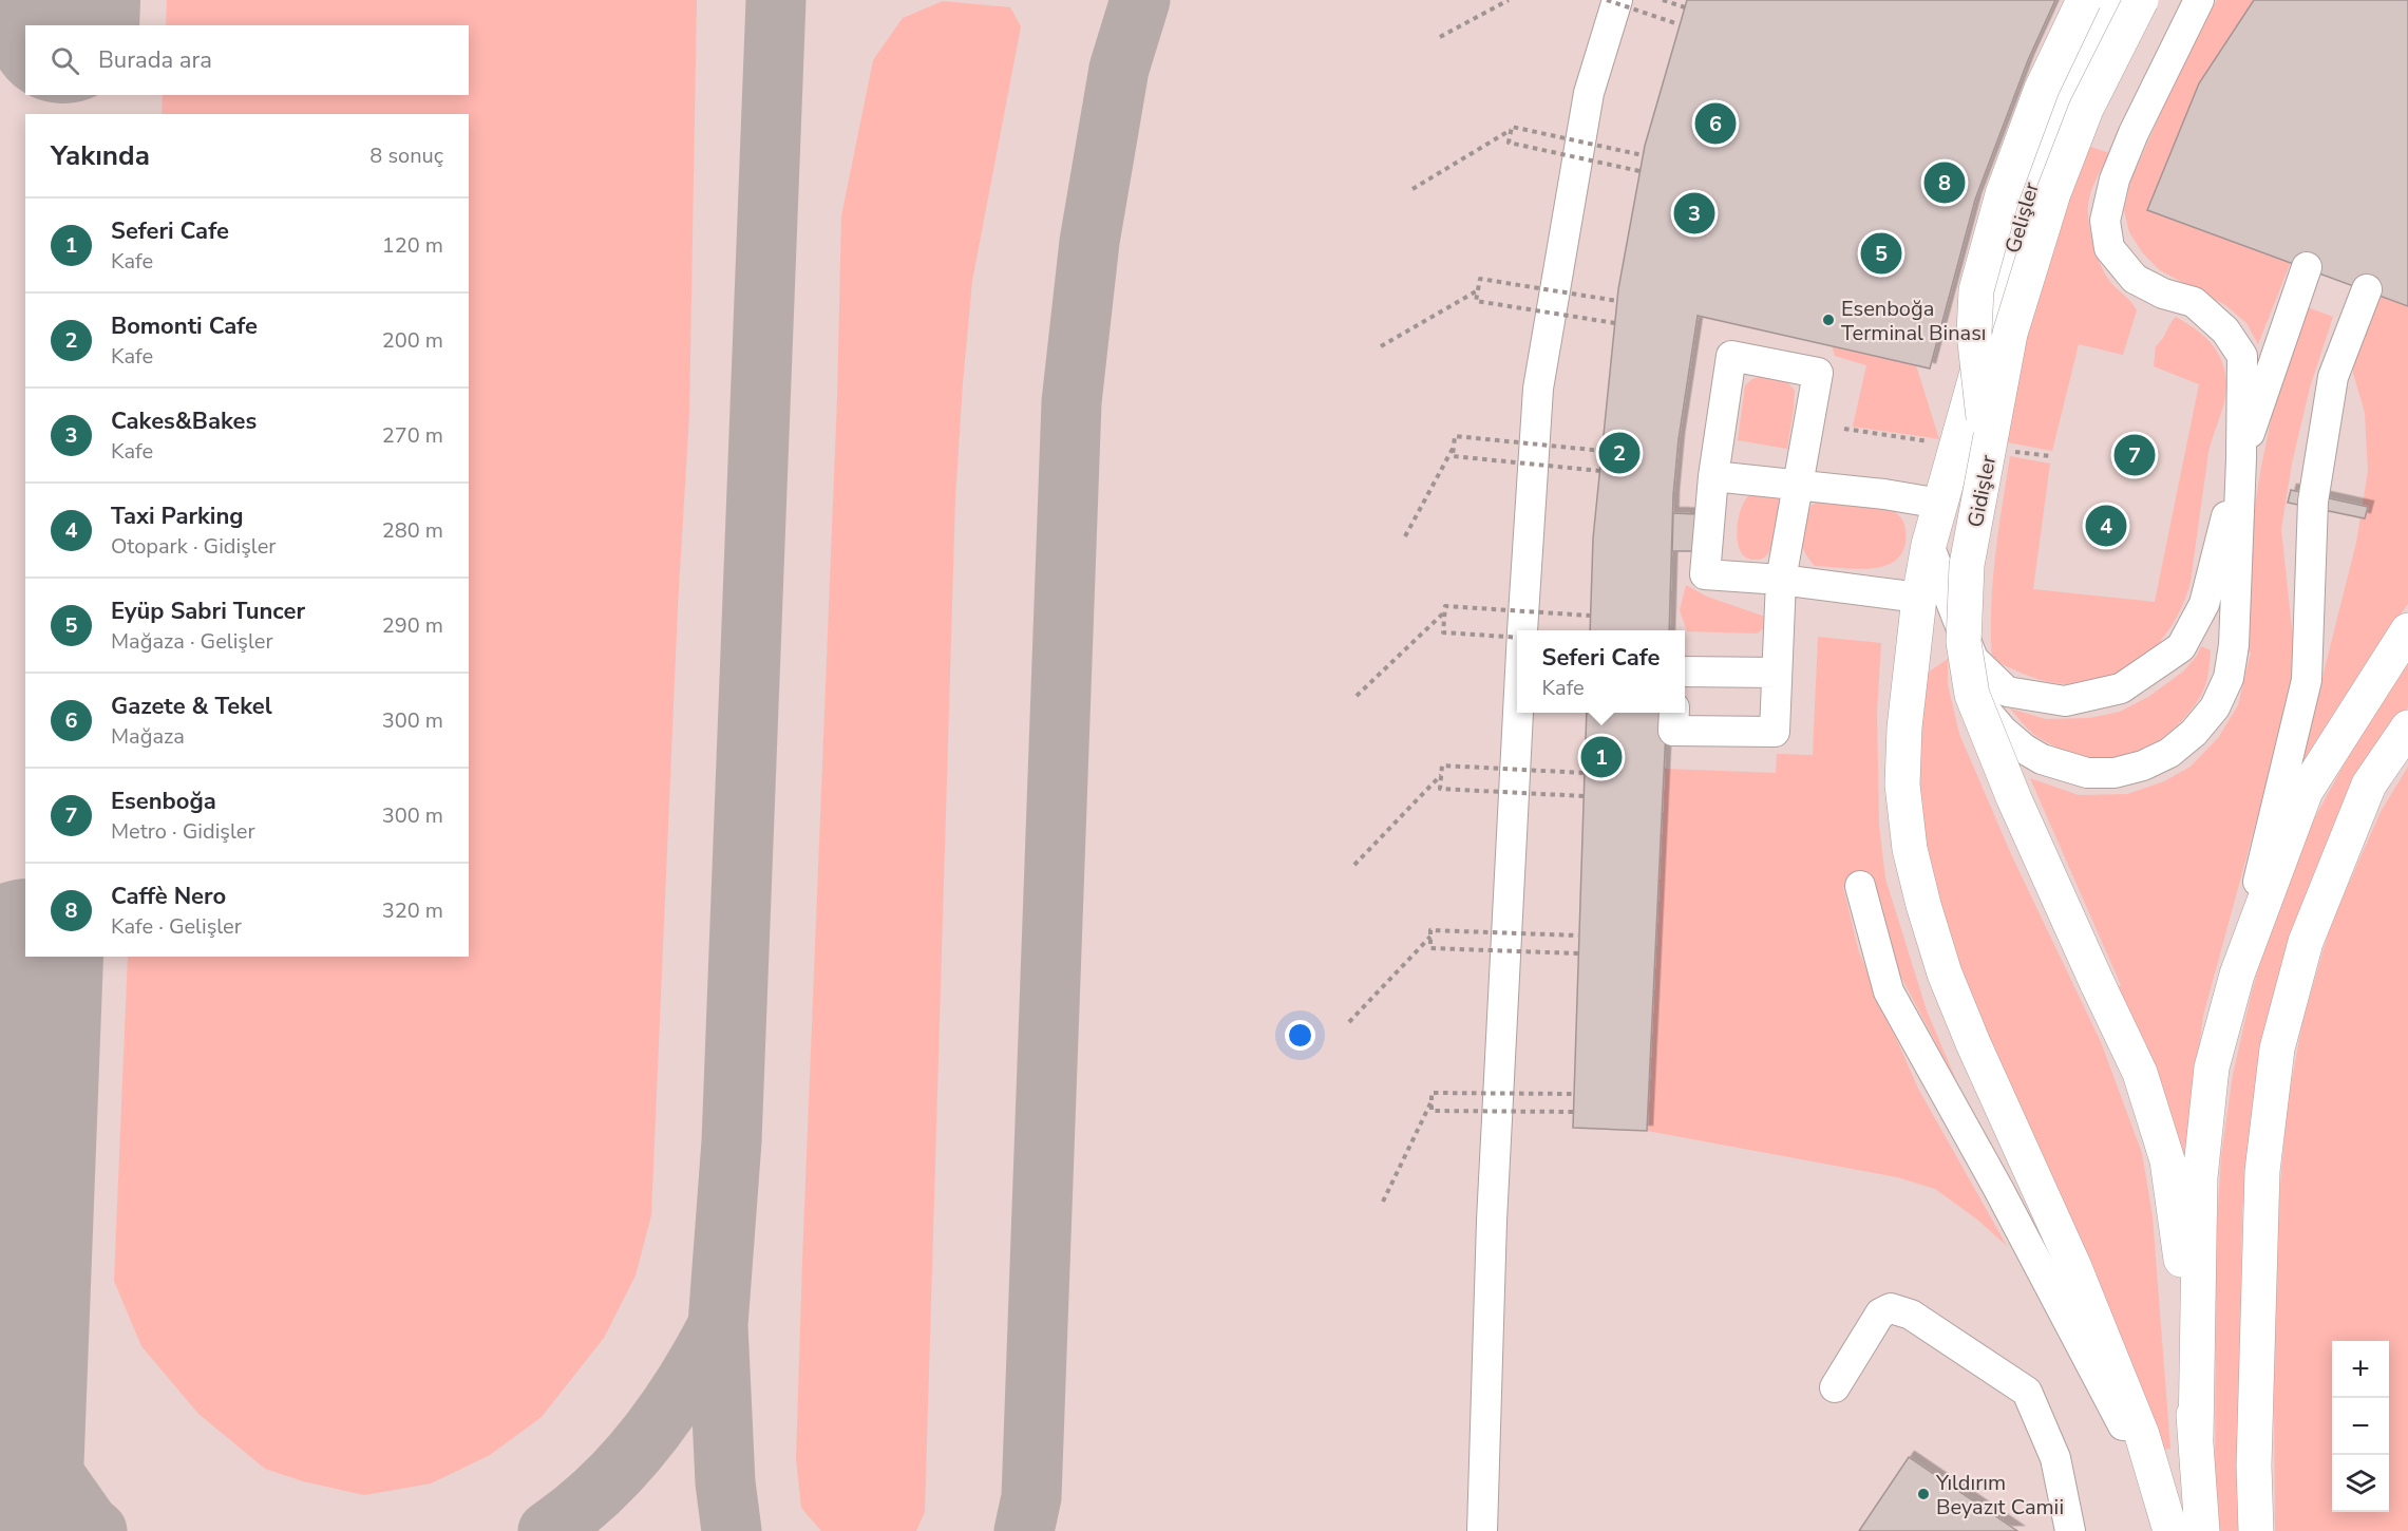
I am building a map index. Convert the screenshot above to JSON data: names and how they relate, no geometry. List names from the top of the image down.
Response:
{
  "streets": {
    "highway": ["Gelişler", "Gidişler"]
  },
  "places": ["Esenboğa Terminal Binası", "Yıldırım Beyazıt Camii"],
  "page": {
    "search": "Burada ara",
    "pins": [
      "6",
      "8",
      "3",
      "5",
      "2",
      "7",
      "4",
      "1"
    ],
    "heading": ["Yakında", "8 sonuç"],
    "list": [
      {
        "mark": "1",
        "name": "Seferi Cafe",
        "note": "Kafe",
        "value": "120 m"
      },
      {
        "mark": "2",
        "name": "Bomonti Cafe",
        "note": "Kafe",
        "value": "200 m"
      },
      {
        "mark": "3",
        "name": "Cakes&Bakes",
        "note": "Kafe",
        "value": "270 m"
      },
      {
        "mark": "4",
        "name": "Taxi Parking",
        "note": "Otopark · Gidişler",
        "value": "280 m"
      },
      {
        "mark": "5",
        "name": "Eyüp Sabri Tuncer",
        "note": "Mağaza · Gelişler",
        "value": "290 m"
      },
      {
        "mark": "6",
        "name": "Gazete & Tekel",
        "note": "Mağaza",
        "value": "300 m"
      },
      {
        "mark": "7",
        "name": "Esenboğa",
        "note": "Metro · Gidişler",
        "value": "300 m"
      },
      {
        "mark": "8",
        "name": "Caffè Nero",
        "note": "Kafe · Gelişler",
        "value": "320 m"
      }
    ],
    "popup": ["Seferi Cafe", "Kafe"],
    "map_buttons": ["+", "−"]
  }
}
